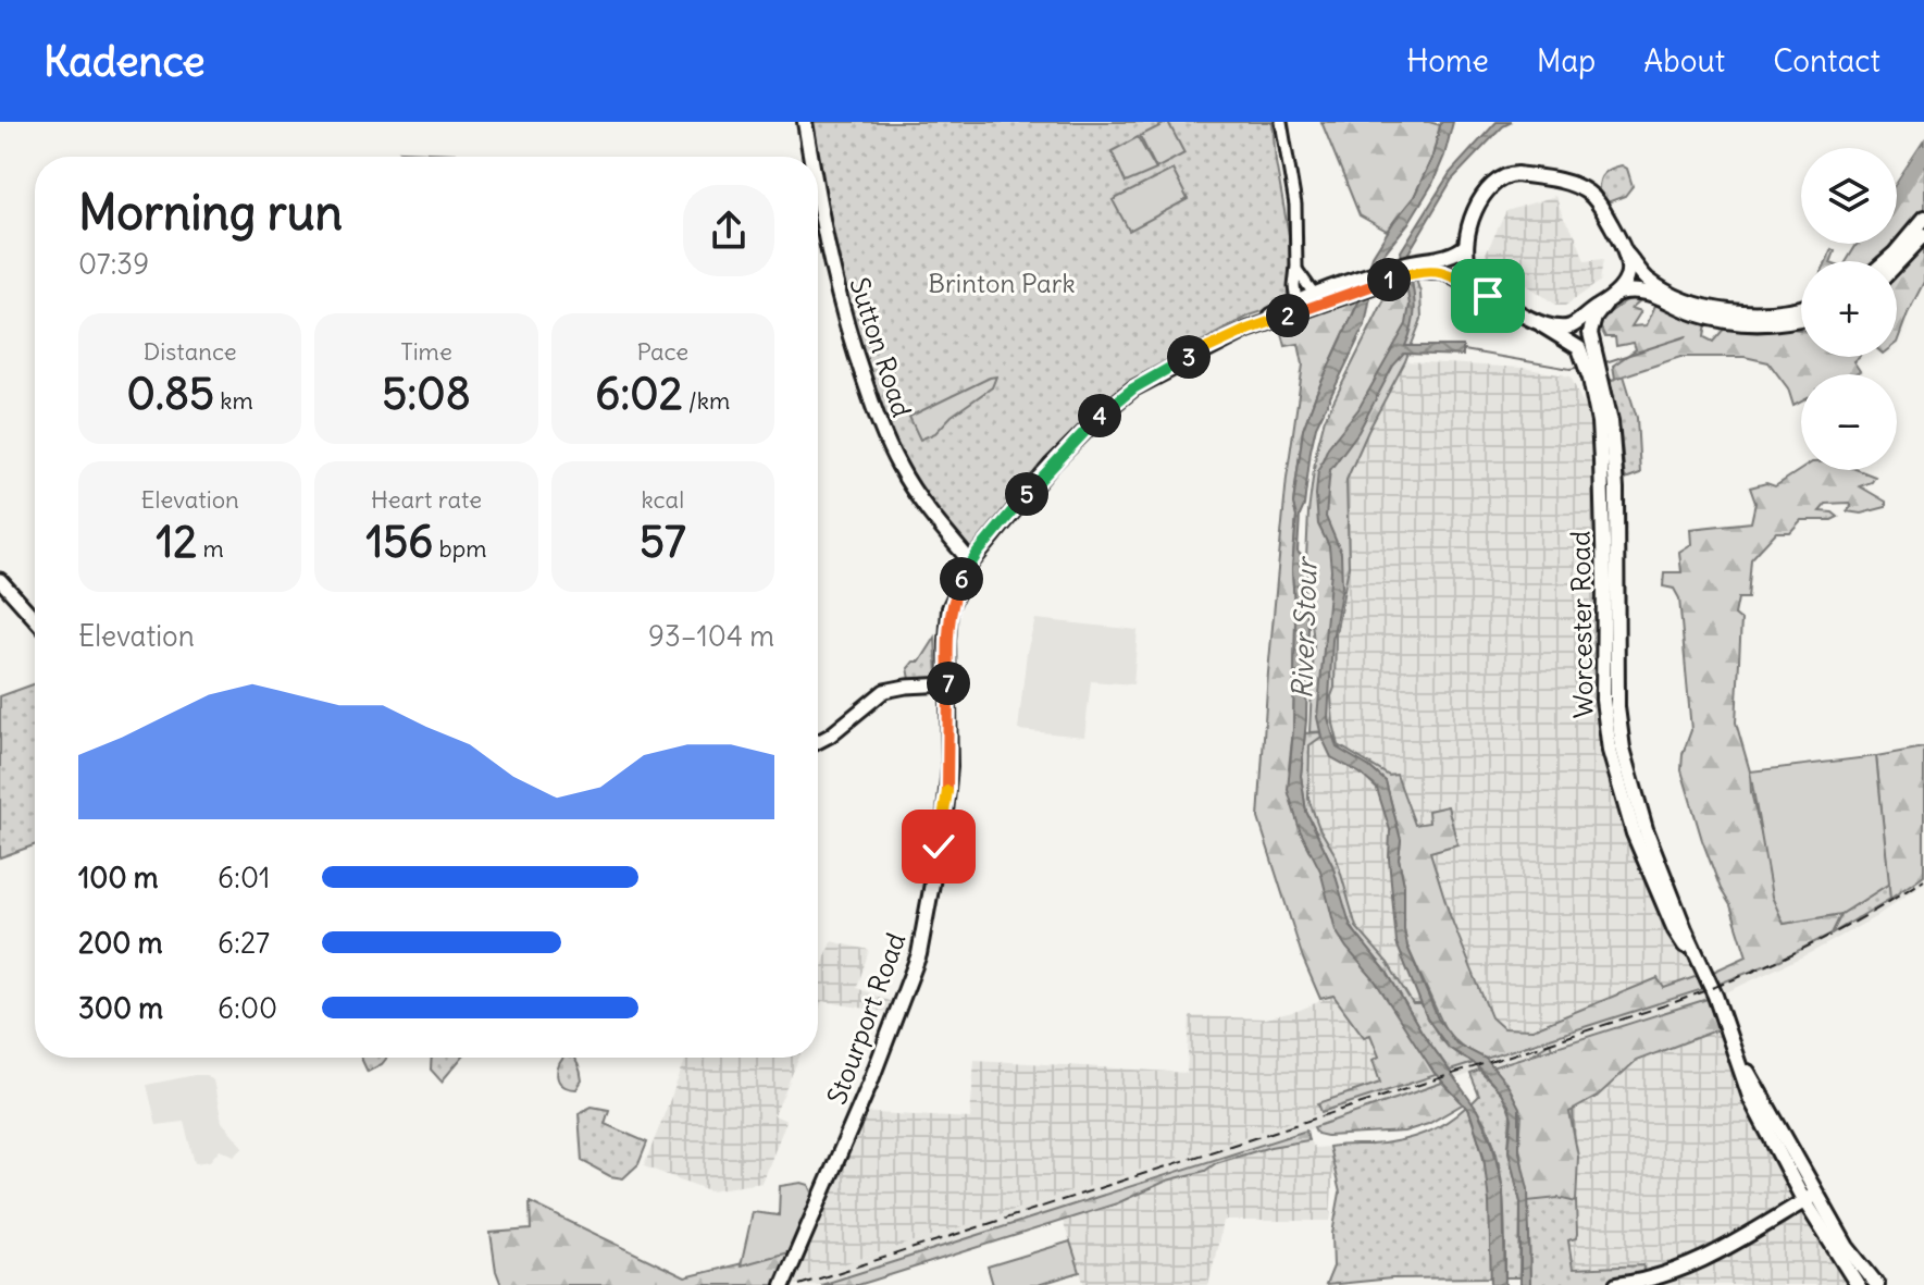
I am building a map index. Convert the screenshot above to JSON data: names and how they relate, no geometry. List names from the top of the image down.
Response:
{
  "streets": {
    "main road": ["Sutton Road", "Worcester Road", "Stourport Road"]
  },
  "crossings": [
    ["Sutton Road", "Stourport Road"]
  ],
  "water": ["River Stour"],
  "parks": ["Brinton Park"],
  "page": {
    "header": "Kadence",
    "nav": [
      "Home",
      "Map",
      "About",
      "Contact"
    ],
    "map_buttons": ["+", "−"],
    "heading": ["Morning run", "07:39"],
    "pins": [
      "1",
      "2",
      "3",
      "4",
      "5",
      "6",
      "7"
    ],
    "stats": [
      ["Distance", "0.85 km"],
      ["Time", "5:08"],
      ["Pace", "6:02 /km"],
      ["Elevation", "12 m"],
      ["Heart rate", "156 bpm"],
      ["kcal", "57"]
    ],
    "chart": ["Elevation", "93–104 m"],
    "list": [
      {
        "name": "100 m",
        "note": "6:01"
      },
      {
        "name": "200 m",
        "note": "6:27"
      },
      {
        "name": "300 m",
        "note": "6:00"
      }
    ]
  }
}
